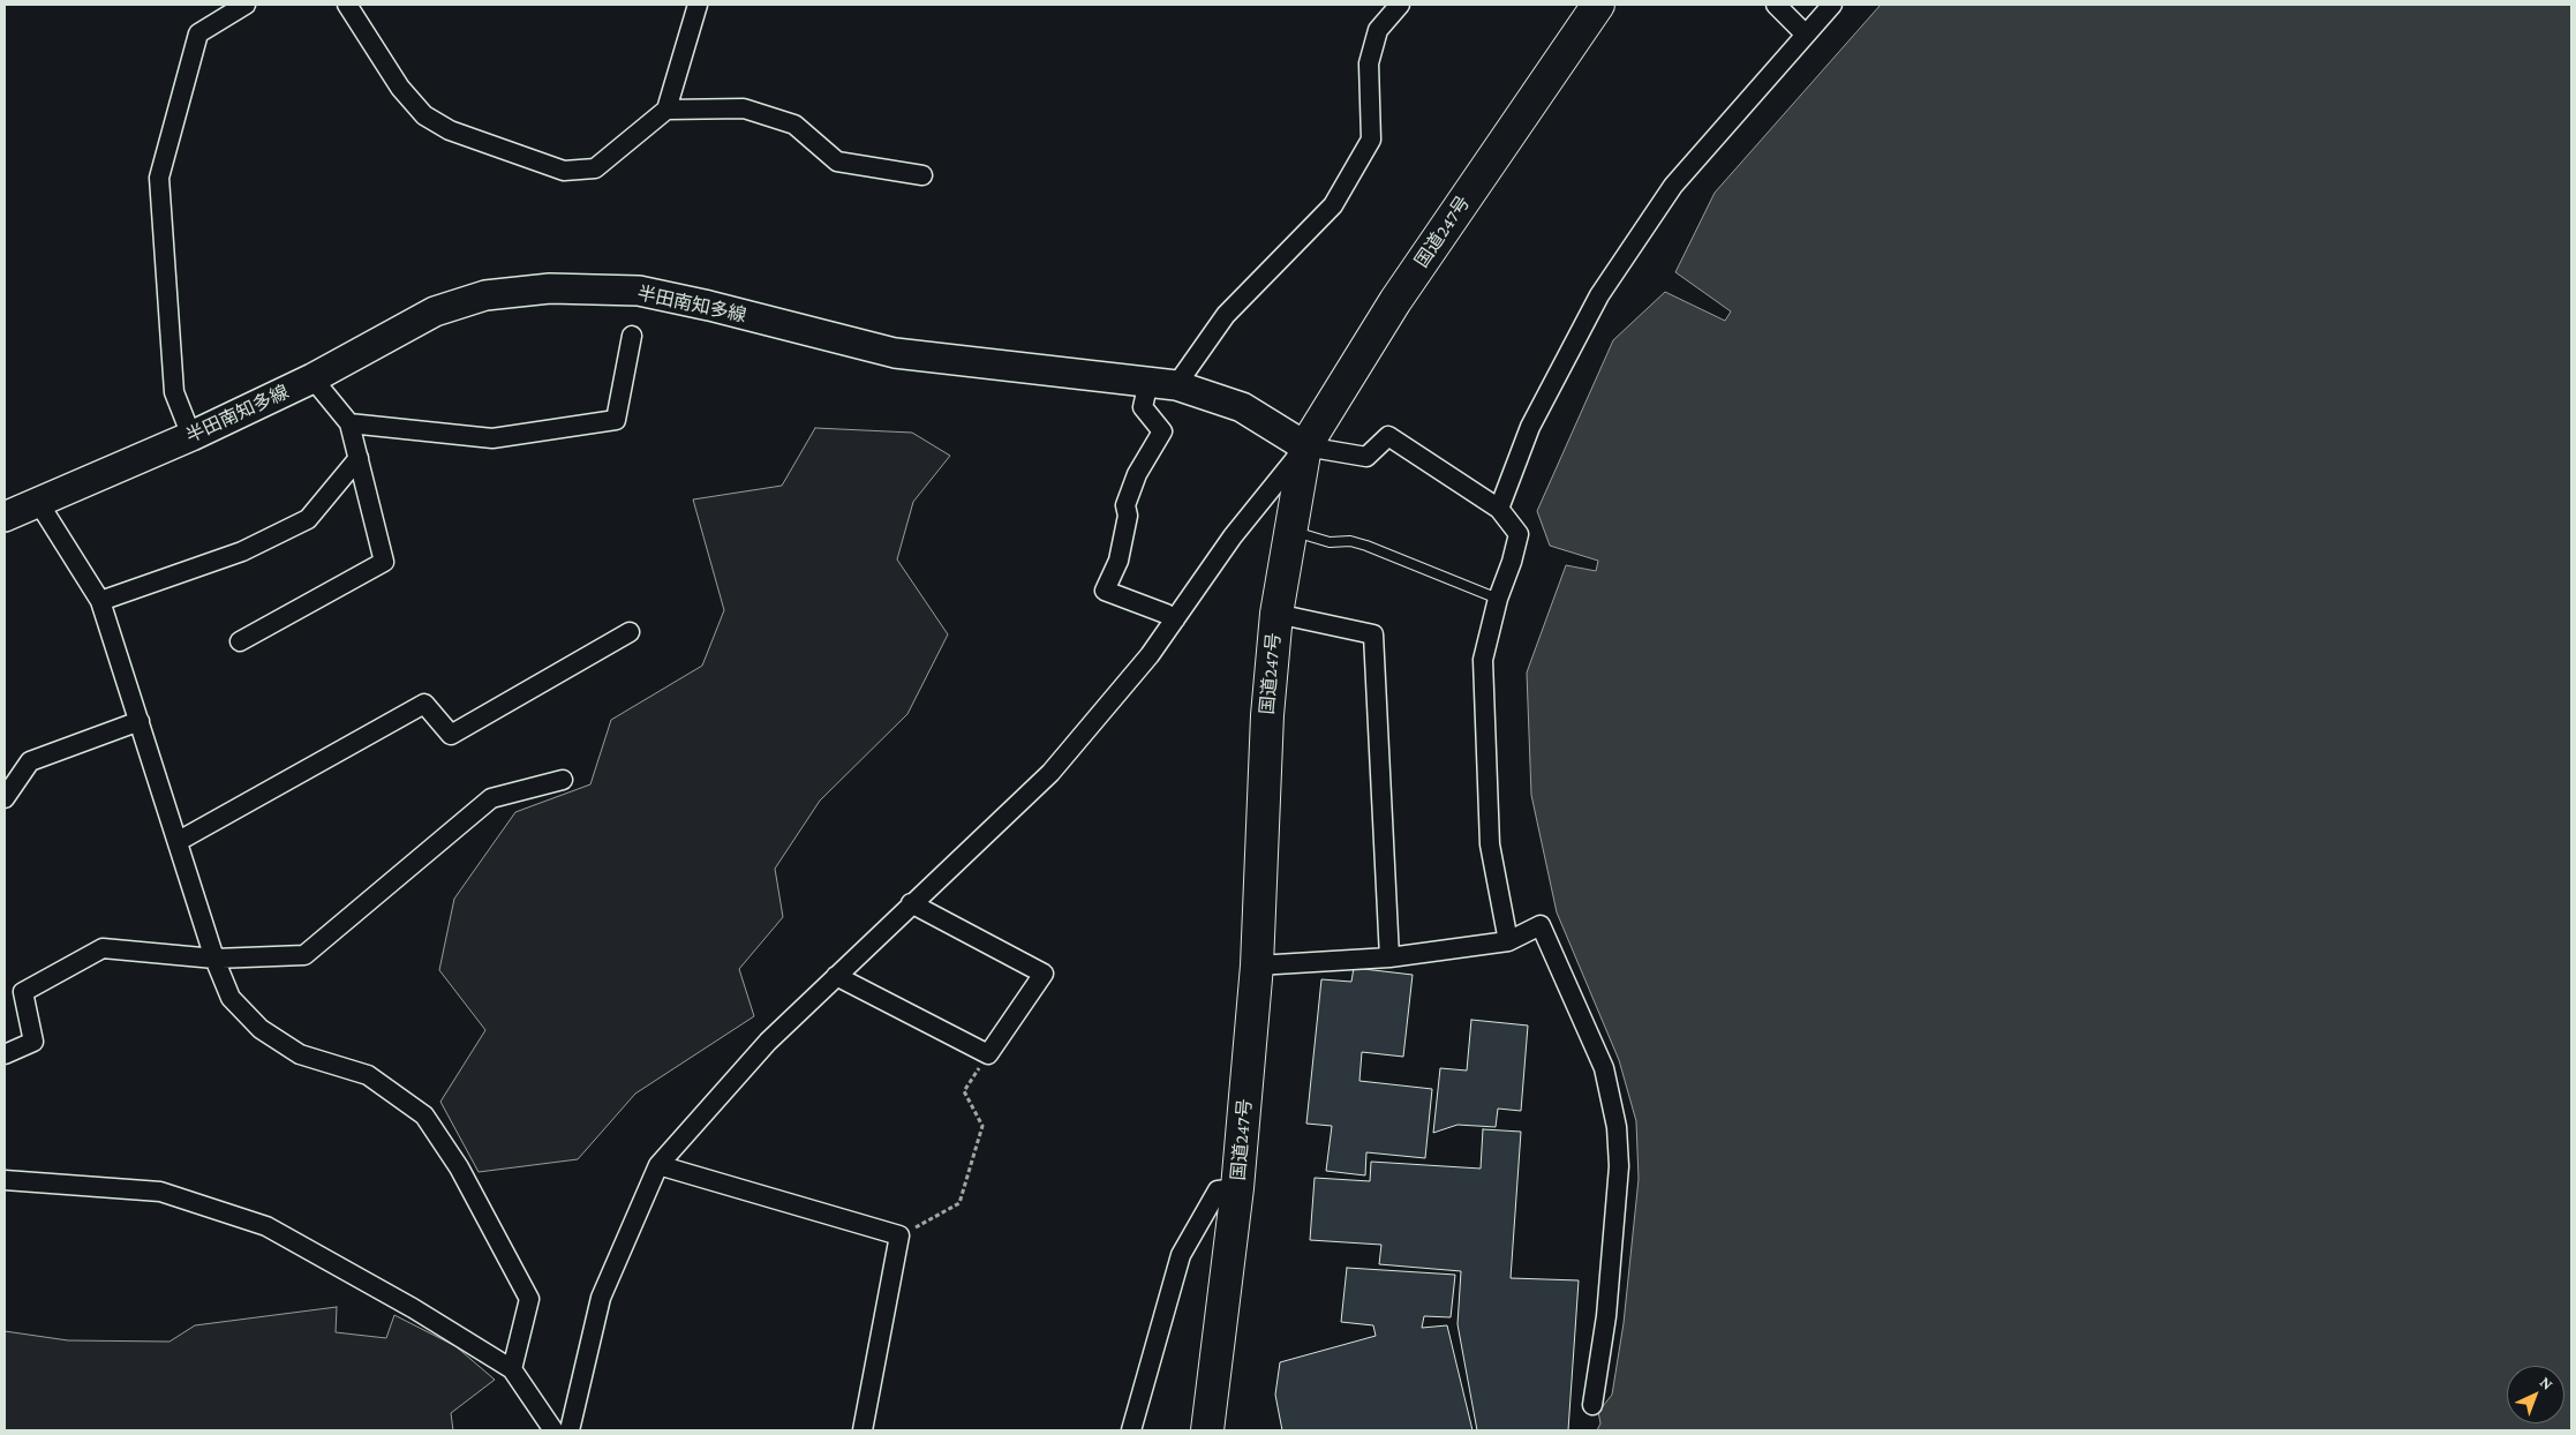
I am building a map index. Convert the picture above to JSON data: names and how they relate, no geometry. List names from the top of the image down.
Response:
{
  "streets": {
    "highway": ["国道247号"],
    "main road": ["半田南知多線"]
  },
  "crossings": [
    ["国道247号", "半田南知多線"]
  ],
  "north": "top right"
}
